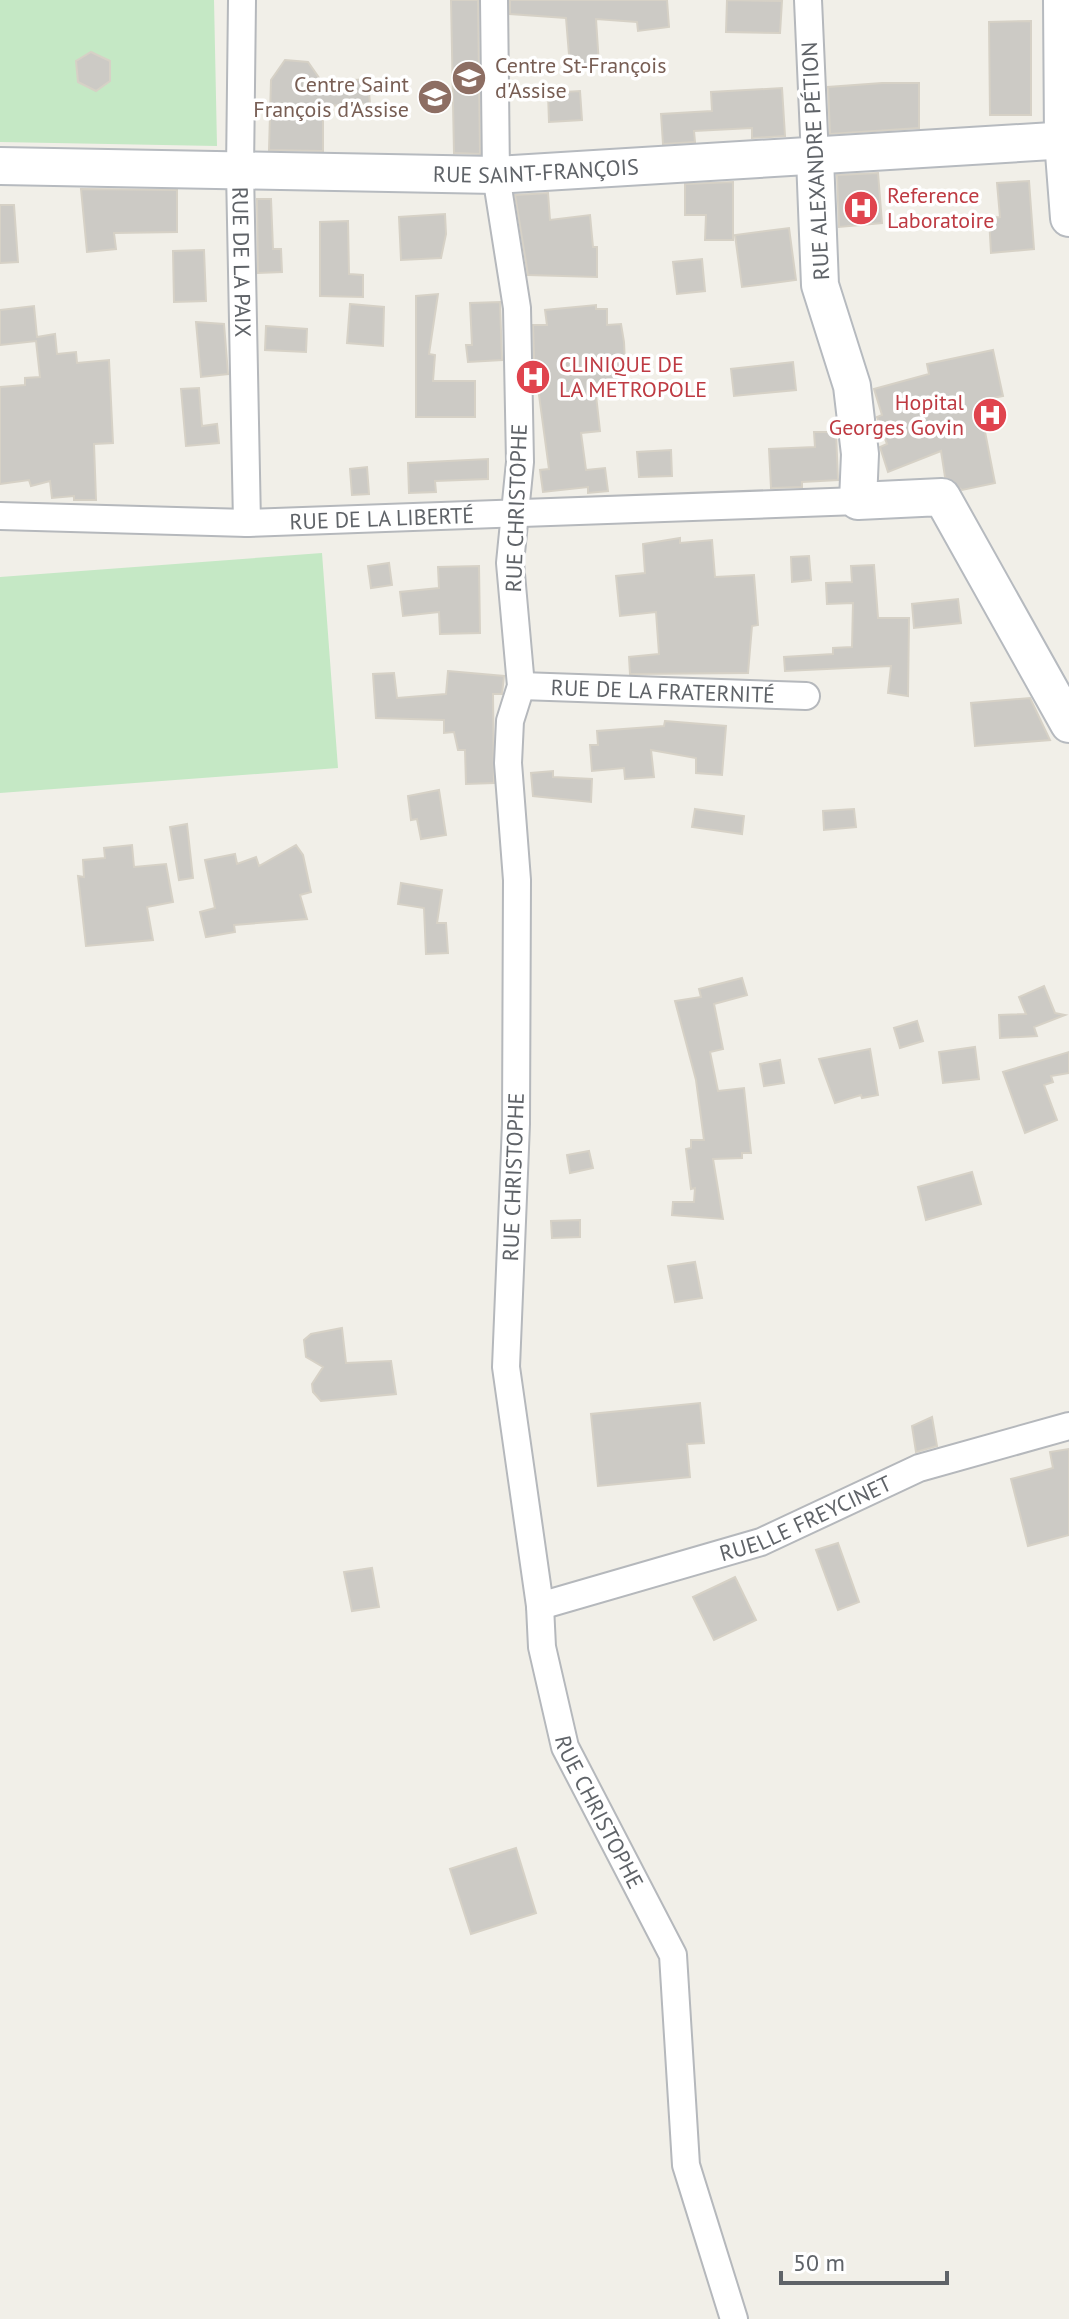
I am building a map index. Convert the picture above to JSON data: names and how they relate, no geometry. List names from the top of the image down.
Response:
{
  "streets": {
    "street": [
      "RUE ALEXANDRE PÉTION",
      "RUE SAINT-FRANÇOIS",
      "RUE DE LA PAIX",
      "RUE CHRISTOPHE",
      "RUE DE LA LIBERTÉ",
      "RUE DE LA FRATERNITÉ",
      "RUELLE FREYCINET"
    ]
  },
  "crossings": [
    ["RUE ALEXANDRE PÉTION", "RUE SAINT-FRANÇOIS"],
    ["RUE ALEXANDRE PÉTION", "RUE DE LA LIBERTÉ"],
    ["RUE SAINT-FRANÇOIS", "RUE DE LA PAIX"],
    ["RUE SAINT-FRANÇOIS", "RUE CHRISTOPHE"],
    ["RUE DE LA PAIX", "RUE DE LA LIBERTÉ"],
    ["RUE CHRISTOPHE", "RUE DE LA LIBERTÉ"],
    ["RUE CHRISTOPHE", "RUE DE LA FRATERNITÉ"],
    ["RUE CHRISTOPHE", "RUELLE FREYCINET"]
  ],
  "places": {
    "school or university": ["Centre St-François d'Assise", "Centre Saint François d'Assise"],
    "hospital": ["Reference Laboratoire", "CLINIQUE DE LA METROPOLE", "Hopital Georges Govin"]
  },
  "scale_bar": "50 m"
}
